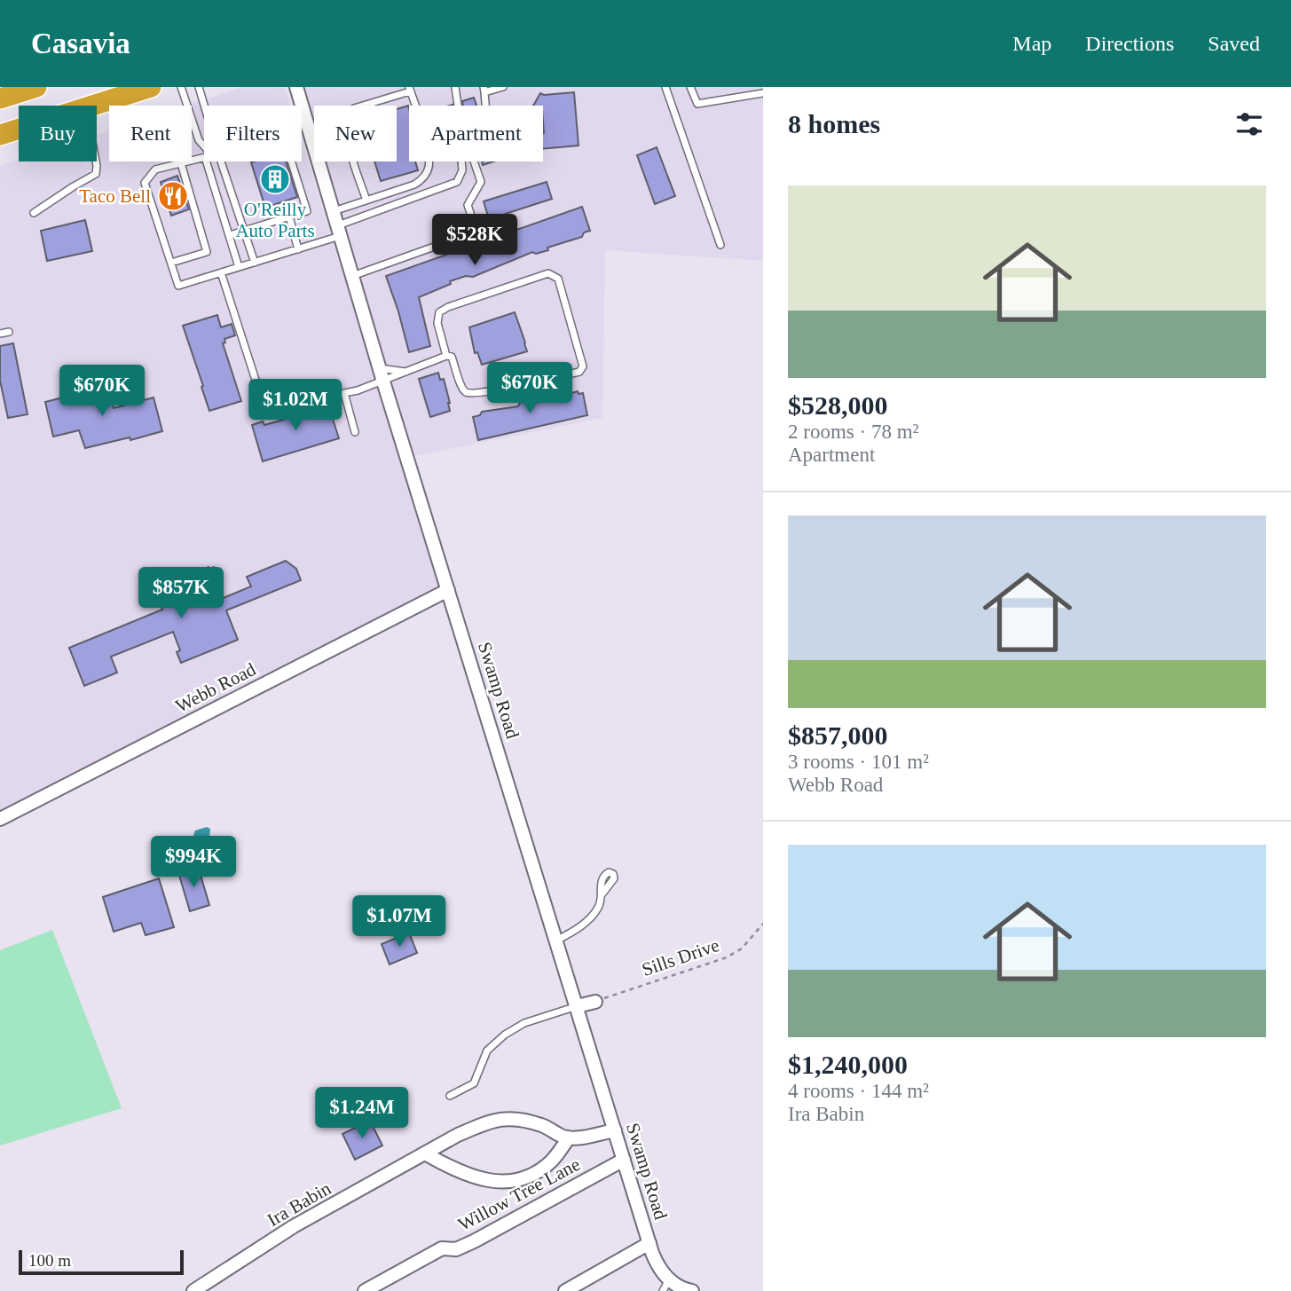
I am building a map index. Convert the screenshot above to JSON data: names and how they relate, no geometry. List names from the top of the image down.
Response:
{
  "streets": {
    "street": [
      "Webb Road",
      "Swamp Road",
      "Willow Tree Lane",
      "Ira Babin"
    ],
    "path": ["Sills Drive"]
  },
  "crossings": [
    ["Webb Road", "Swamp Road"],
    ["Swamp Road", "Willow Tree Lane"]
  ],
  "places": {
    "building": ["O'Reilly Auto Parts"],
    "restaurant": ["Taco Bell"]
  },
  "scale_bar": "100 m",
  "page": {
    "header": "Casavia",
    "nav": ["Map", "Directions", "Saved"],
    "heading": "8 homes",
    "chip": [
      "Buy",
      "Rent",
      "Filters",
      "New",
      "Apartment"
    ],
    "list": [
      {
        "name": "$528,000",
        "note": "2 rooms · 78 m² · Apartment"
      },
      {
        "name": "$857,000",
        "note": "3 rooms · 101 m² · Webb Road"
      },
      {
        "name": "$1,240,000",
        "note": "4 rooms · 144 m² · Ira Babin"
      }
    ],
    "price": [
      "$528K",
      "$670K",
      "$670K",
      "$1.02M",
      "$857K",
      "$994K",
      "$1.07M",
      "$1.24M"
    ],
    "scale": "100 m"
  }
}
